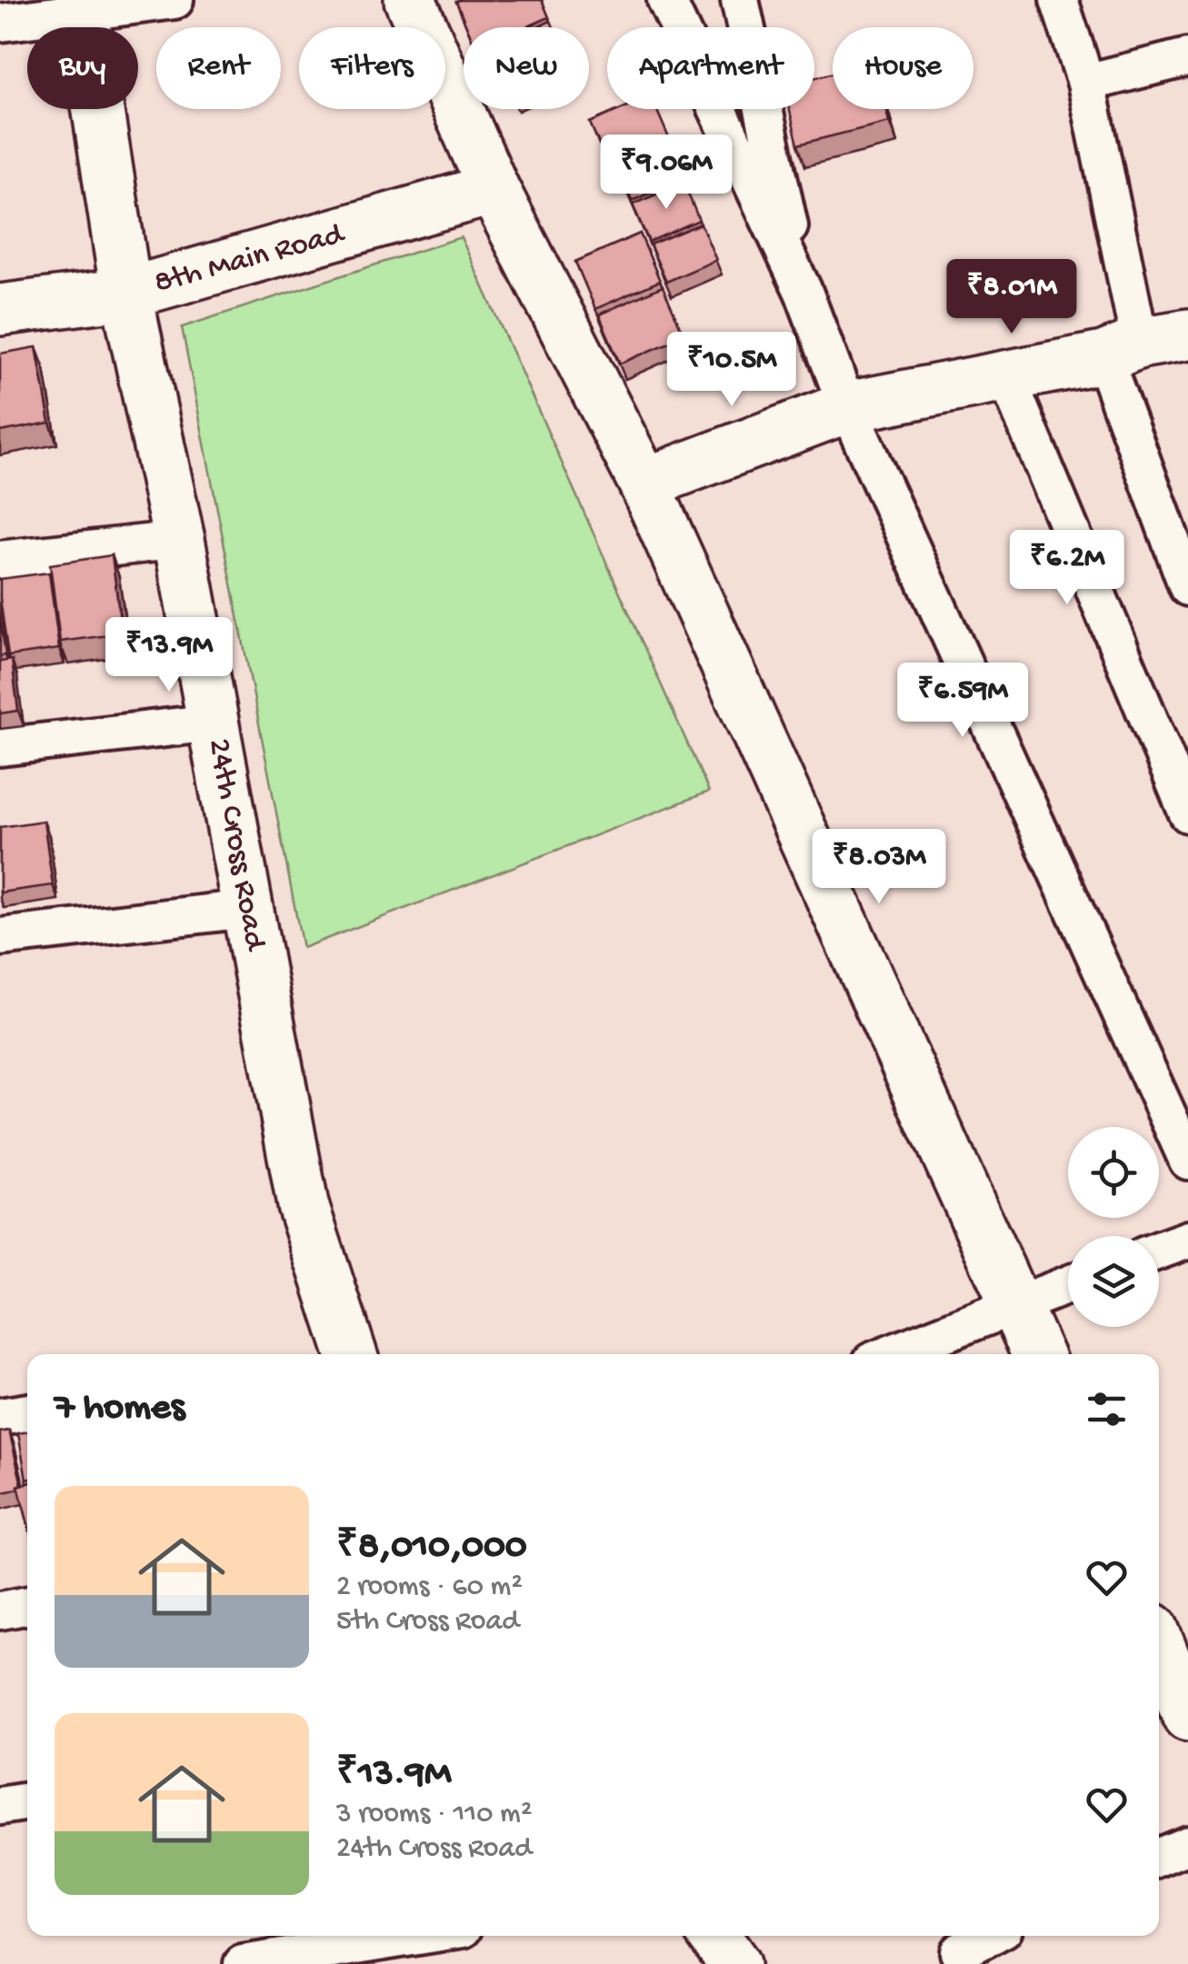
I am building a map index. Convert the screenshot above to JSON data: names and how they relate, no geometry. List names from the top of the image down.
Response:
{
  "streets": {
    "street": ["8th Main Road", "24th Cross Road"]
  },
  "crossings": [
    ["8th Main Road", "24th Cross Road"]
  ],
  "page": {
    "chip": [
      "Buy",
      "Rent",
      "Filters",
      "New",
      "Apartment",
      "House"
    ],
    "price": [
      "₹9.06M",
      "₹8.01M",
      "₹10.5M",
      "₹6.2M",
      "₹13.9M",
      "₹6.59M",
      "₹8.03M"
    ],
    "heading": "7 homes",
    "list": [
      {
        "name": "₹8,010,000",
        "note": "2 rooms · 60 m² · 5th Cross Road"
      },
      {
        "name": "₹13.9M",
        "note": "3 rooms · 110 m² · 24th Cross Road"
      }
    ]
  }
}
